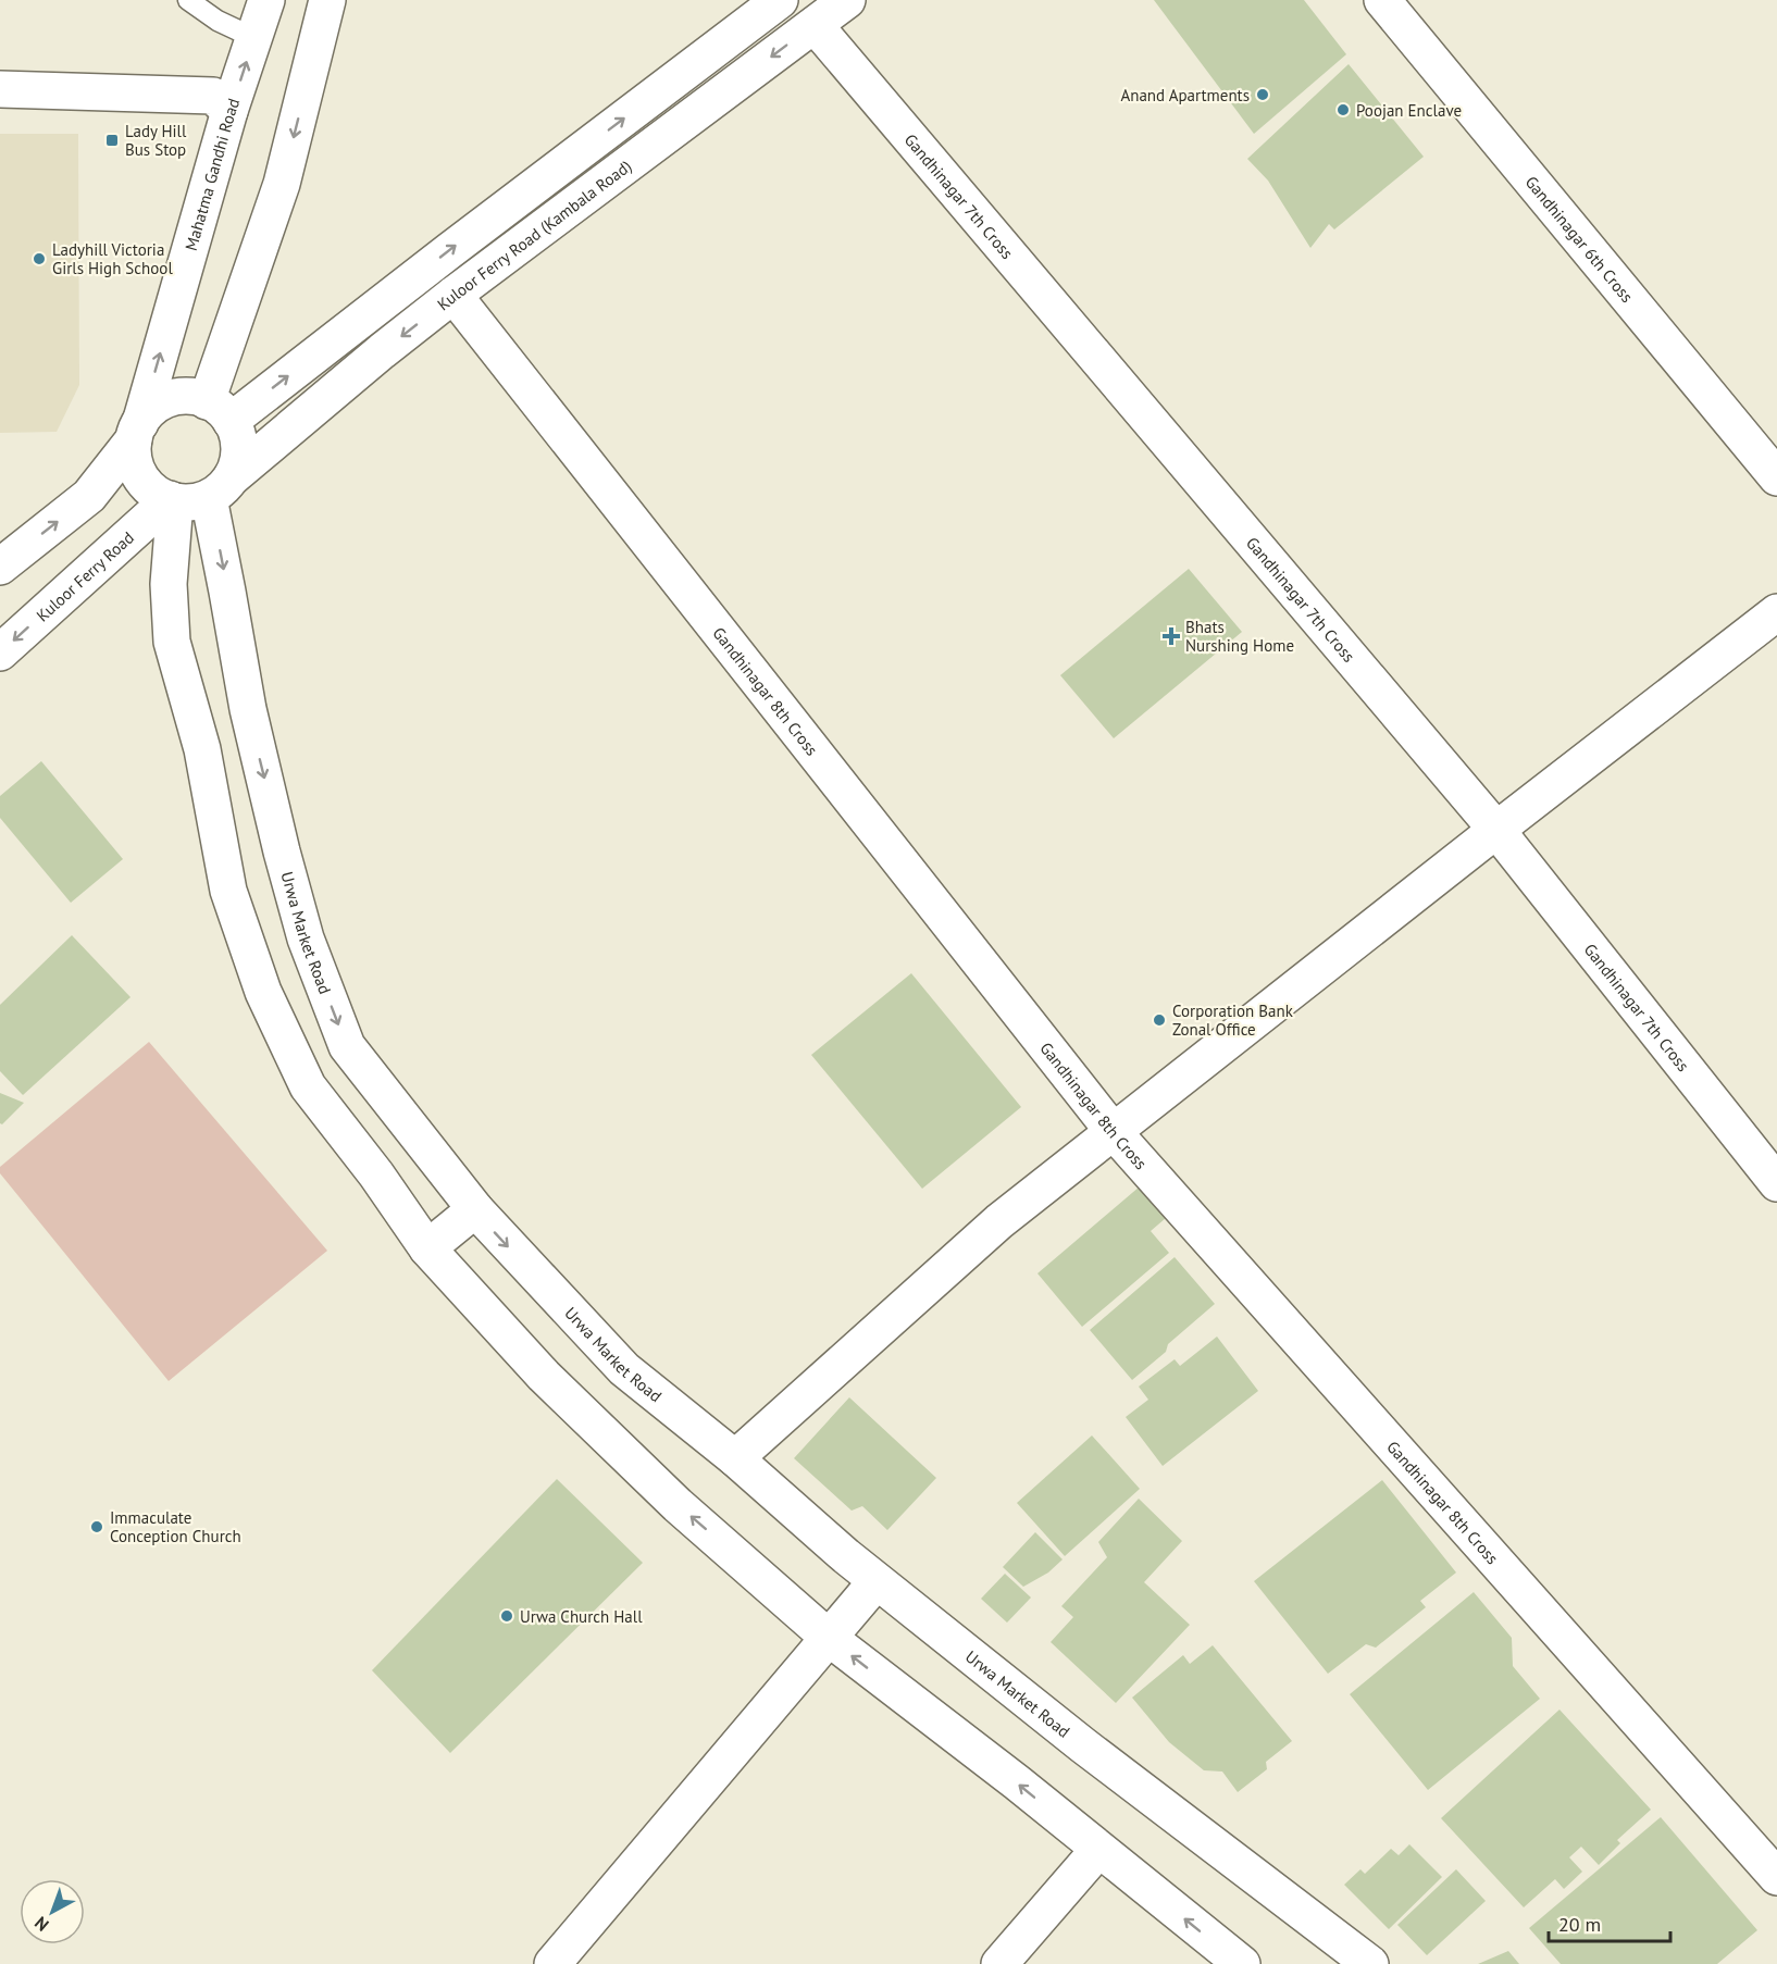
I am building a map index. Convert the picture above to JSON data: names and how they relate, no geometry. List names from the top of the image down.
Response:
{
  "streets": {
    "street": [
      "Mahatma Gandhi Road",
      "Gandhinagar 7th Cross",
      "Kuloor Ferry Road (Kambala Road)",
      "Gandhinagar 6th Cross",
      "Kuloor Ferry Road",
      "Gandhinagar 8th Cross",
      "Urwa Market Road"
    ]
  },
  "crossings": [
    ["Gandhinagar 7th Cross", "Kuloor Ferry Road (Kambala Road)"],
    ["Kuloor Ferry Road (Kambala Road)", "Kuloor Ferry Road"],
    ["Kuloor Ferry Road (Kambala Road)", "Gandhinagar 8th Cross"],
    ["Kuloor Ferry Road (Kambala Road)", "Urwa Market Road"],
    ["Kuloor Ferry Road", "Urwa Market Road"]
  ],
  "places": {
    "other": [
      "Anand Apartments",
      "Poojan Enclave",
      "Ladyhill Victoria Girls High School",
      "Corporation Bank Zonal Office",
      "Immaculate Conception Church",
      "Urwa Church Hall"
    ],
    "transit": ["Lady Hill Bus Stop"],
    "health": ["Bhats Nurshing Home"]
  },
  "scale_bar": "20 m",
  "north": "bottom left"
}
